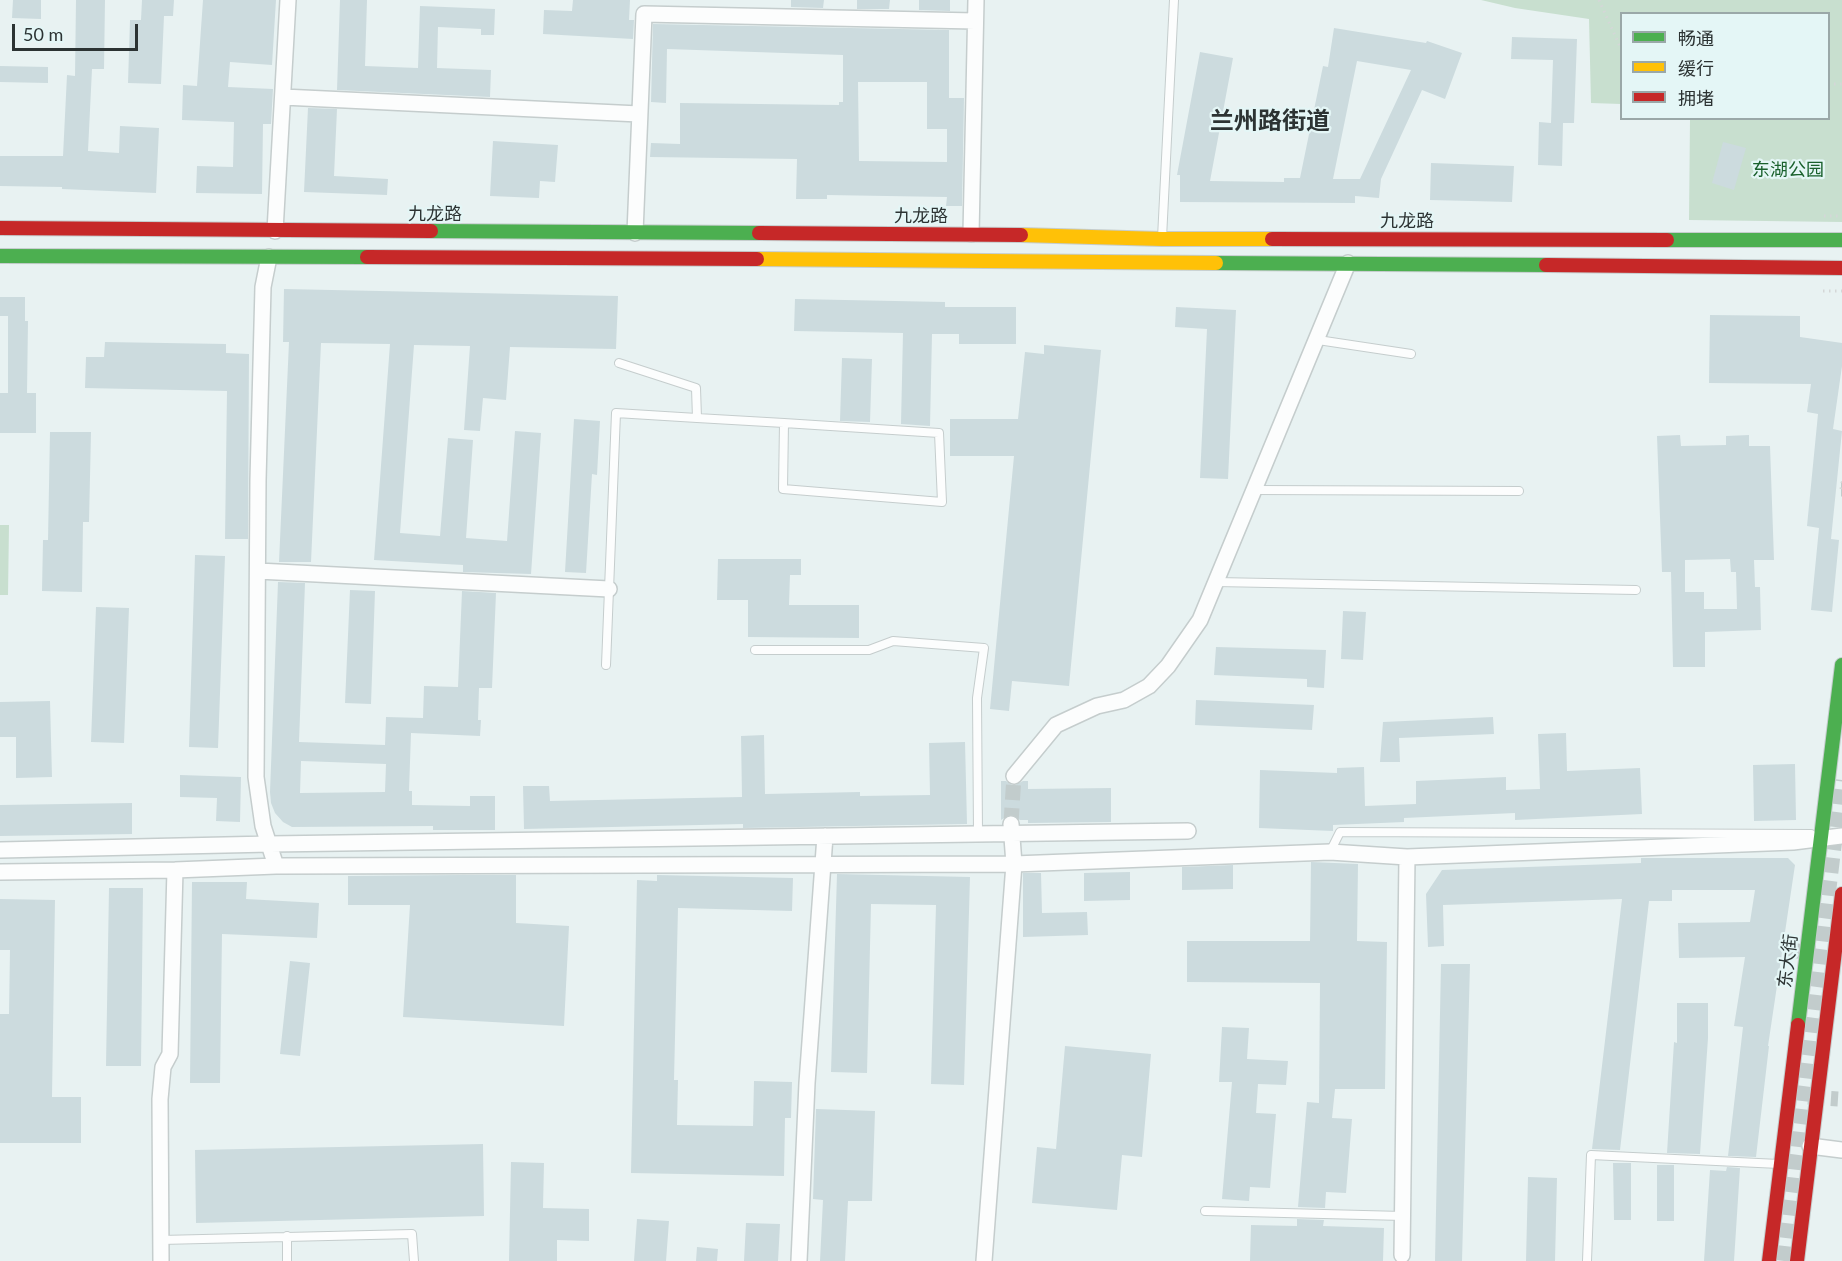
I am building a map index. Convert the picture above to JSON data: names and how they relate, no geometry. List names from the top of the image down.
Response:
{
  "streets": {
    "main road": ["九龙路", "东大街"]
  },
  "districts": ["兰州路街道"],
  "parks": ["东湖公园"],
  "legend": ["畅通", "缓行", "拥堵"],
  "scale_bar": "50 m"
}
